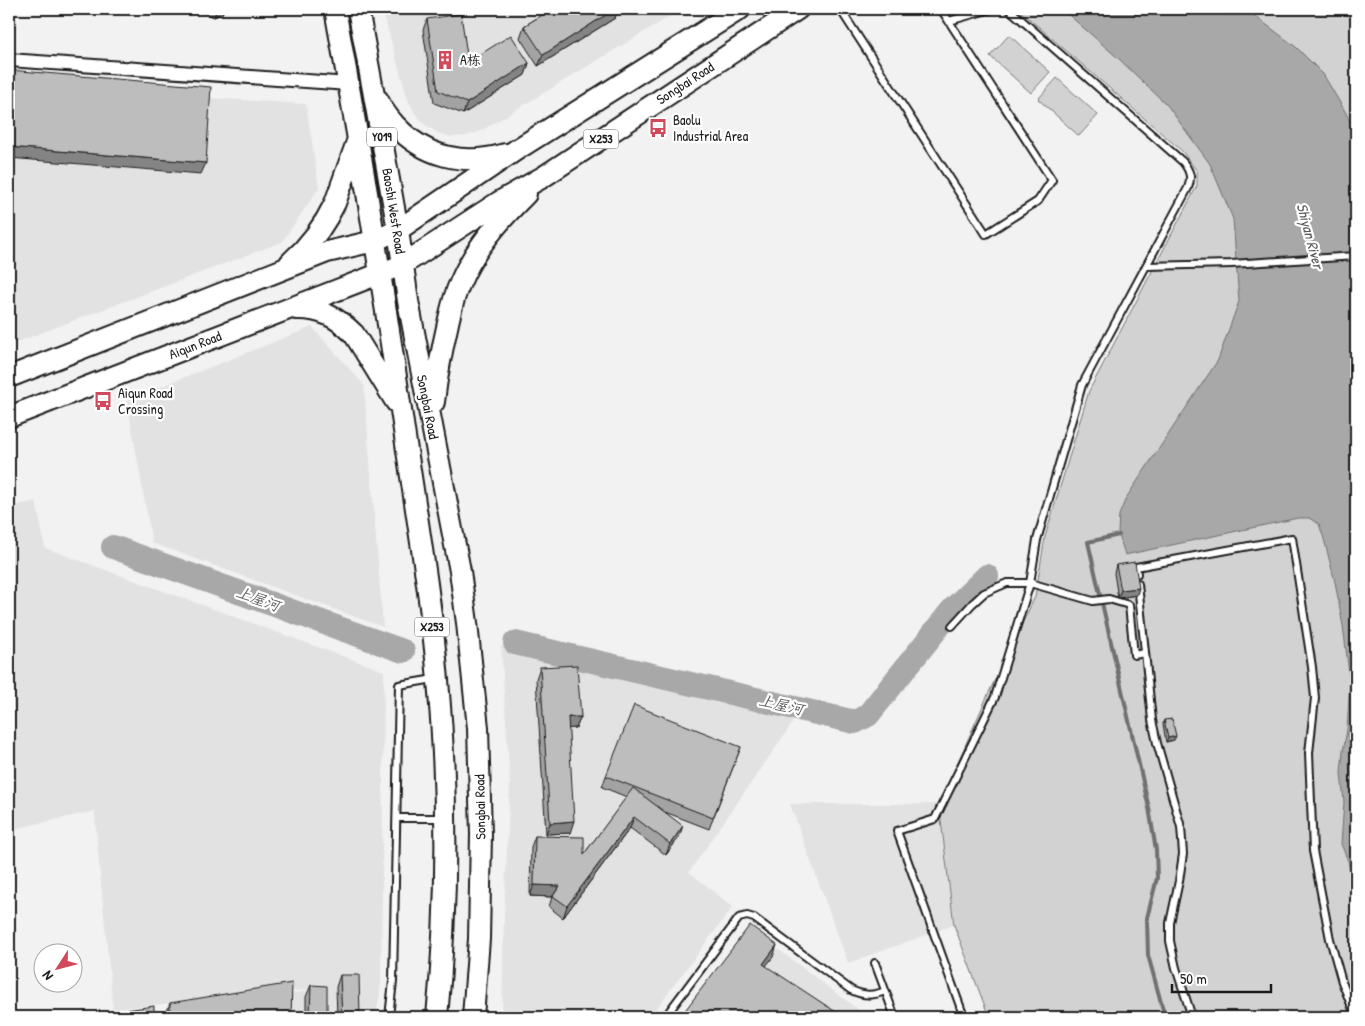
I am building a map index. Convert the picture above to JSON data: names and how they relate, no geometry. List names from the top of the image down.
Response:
{
  "streets": {
    "main road": [
      "Songbai Road",
      "Y019",
      "X253",
      "Baoshi West Road",
      "Aiqun Road"
    ]
  },
  "crossings": [
    ["Songbai Road", "X253"],
    ["Songbai Road", "Baoshi West Road"],
    ["Songbai Road", "Aiqun Road"],
    ["X253", "Baoshi West Road"],
    ["Baoshi West Road", "Aiqun Road"]
  ],
  "water": ["Shiyan River", "上屋河"],
  "places": {
    "building": ["A栋"],
    "bus stop": ["Baolu Industrial Area", "Aiqun Road Crossing"]
  },
  "scale_bar": "50 m",
  "north": "bottom left"
}
